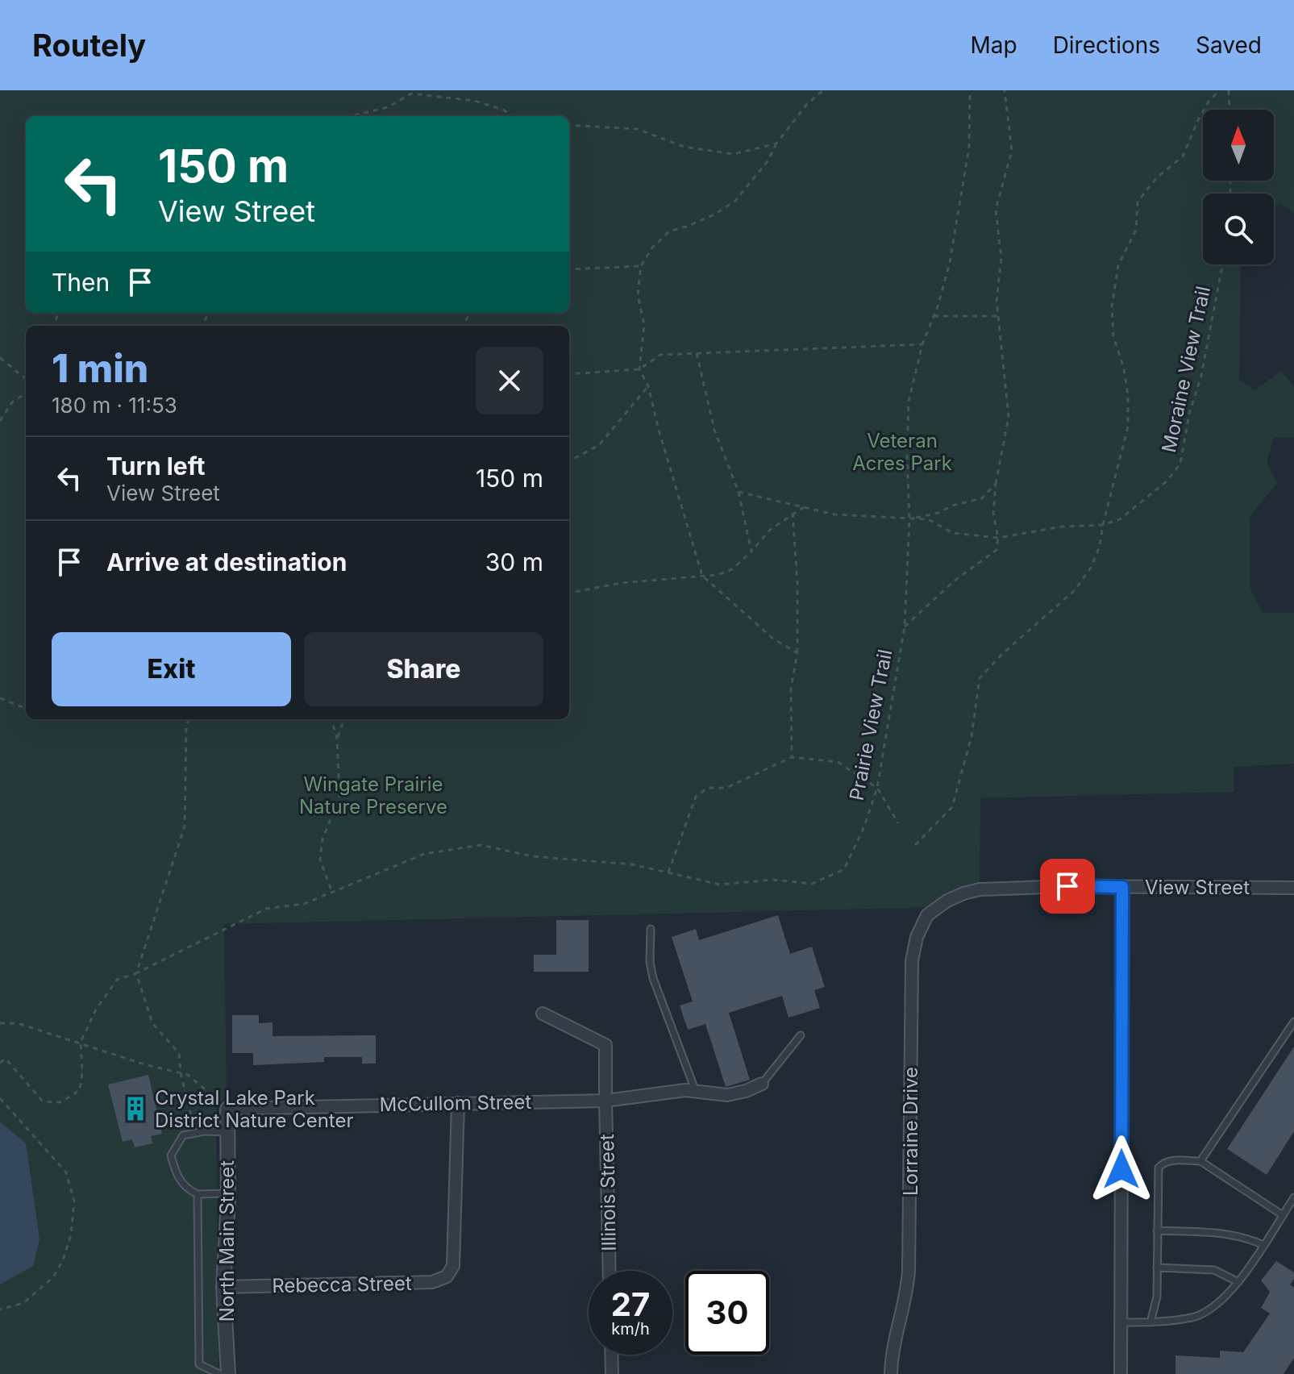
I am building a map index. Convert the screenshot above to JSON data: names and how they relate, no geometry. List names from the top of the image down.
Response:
{
  "streets": {
    "street": [
      "View Street",
      "McCullom Street",
      "Lorraine Drive",
      "Illinois Street",
      "North Main Street",
      "Rebecca Street"
    ],
    "path": ["Moraine View Trail", "Prairie View Trail"]
  },
  "crossings": [
    ["Moraine View Trail", "Prairie View Trail"],
    ["View Street", "Lorraine Drive"],
    ["McCullom Street", "Illinois Street"],
    ["McCullom Street", "North Main Street"],
    ["McCullom Street", "Rebecca Street"],
    ["North Main Street", "Rebecca Street"]
  ],
  "parks": ["Veteran Acres Park", "Wingate Prairie Nature Preserve"],
  "places": {
    "building": ["Crystal Lake Park District Nature Center"]
  },
  "north": "top",
  "page": {
    "header": "Routely",
    "nav": ["Map", "Directions", "Saved"],
    "turn": ["150 m", "View Street"],
    "then": "Then",
    "heading": ["1 min", "180 m · 11:53"],
    "list": [
      {
        "name": "Turn left",
        "note": "View Street",
        "value": "150 m"
      },
      {
        "name": "Arrive at destination",
        "value": "30 m"
      }
    ],
    "buttons": ["Exit", "Share"],
    "speed": "27 km/h",
    "limit": "30"
  }
}
